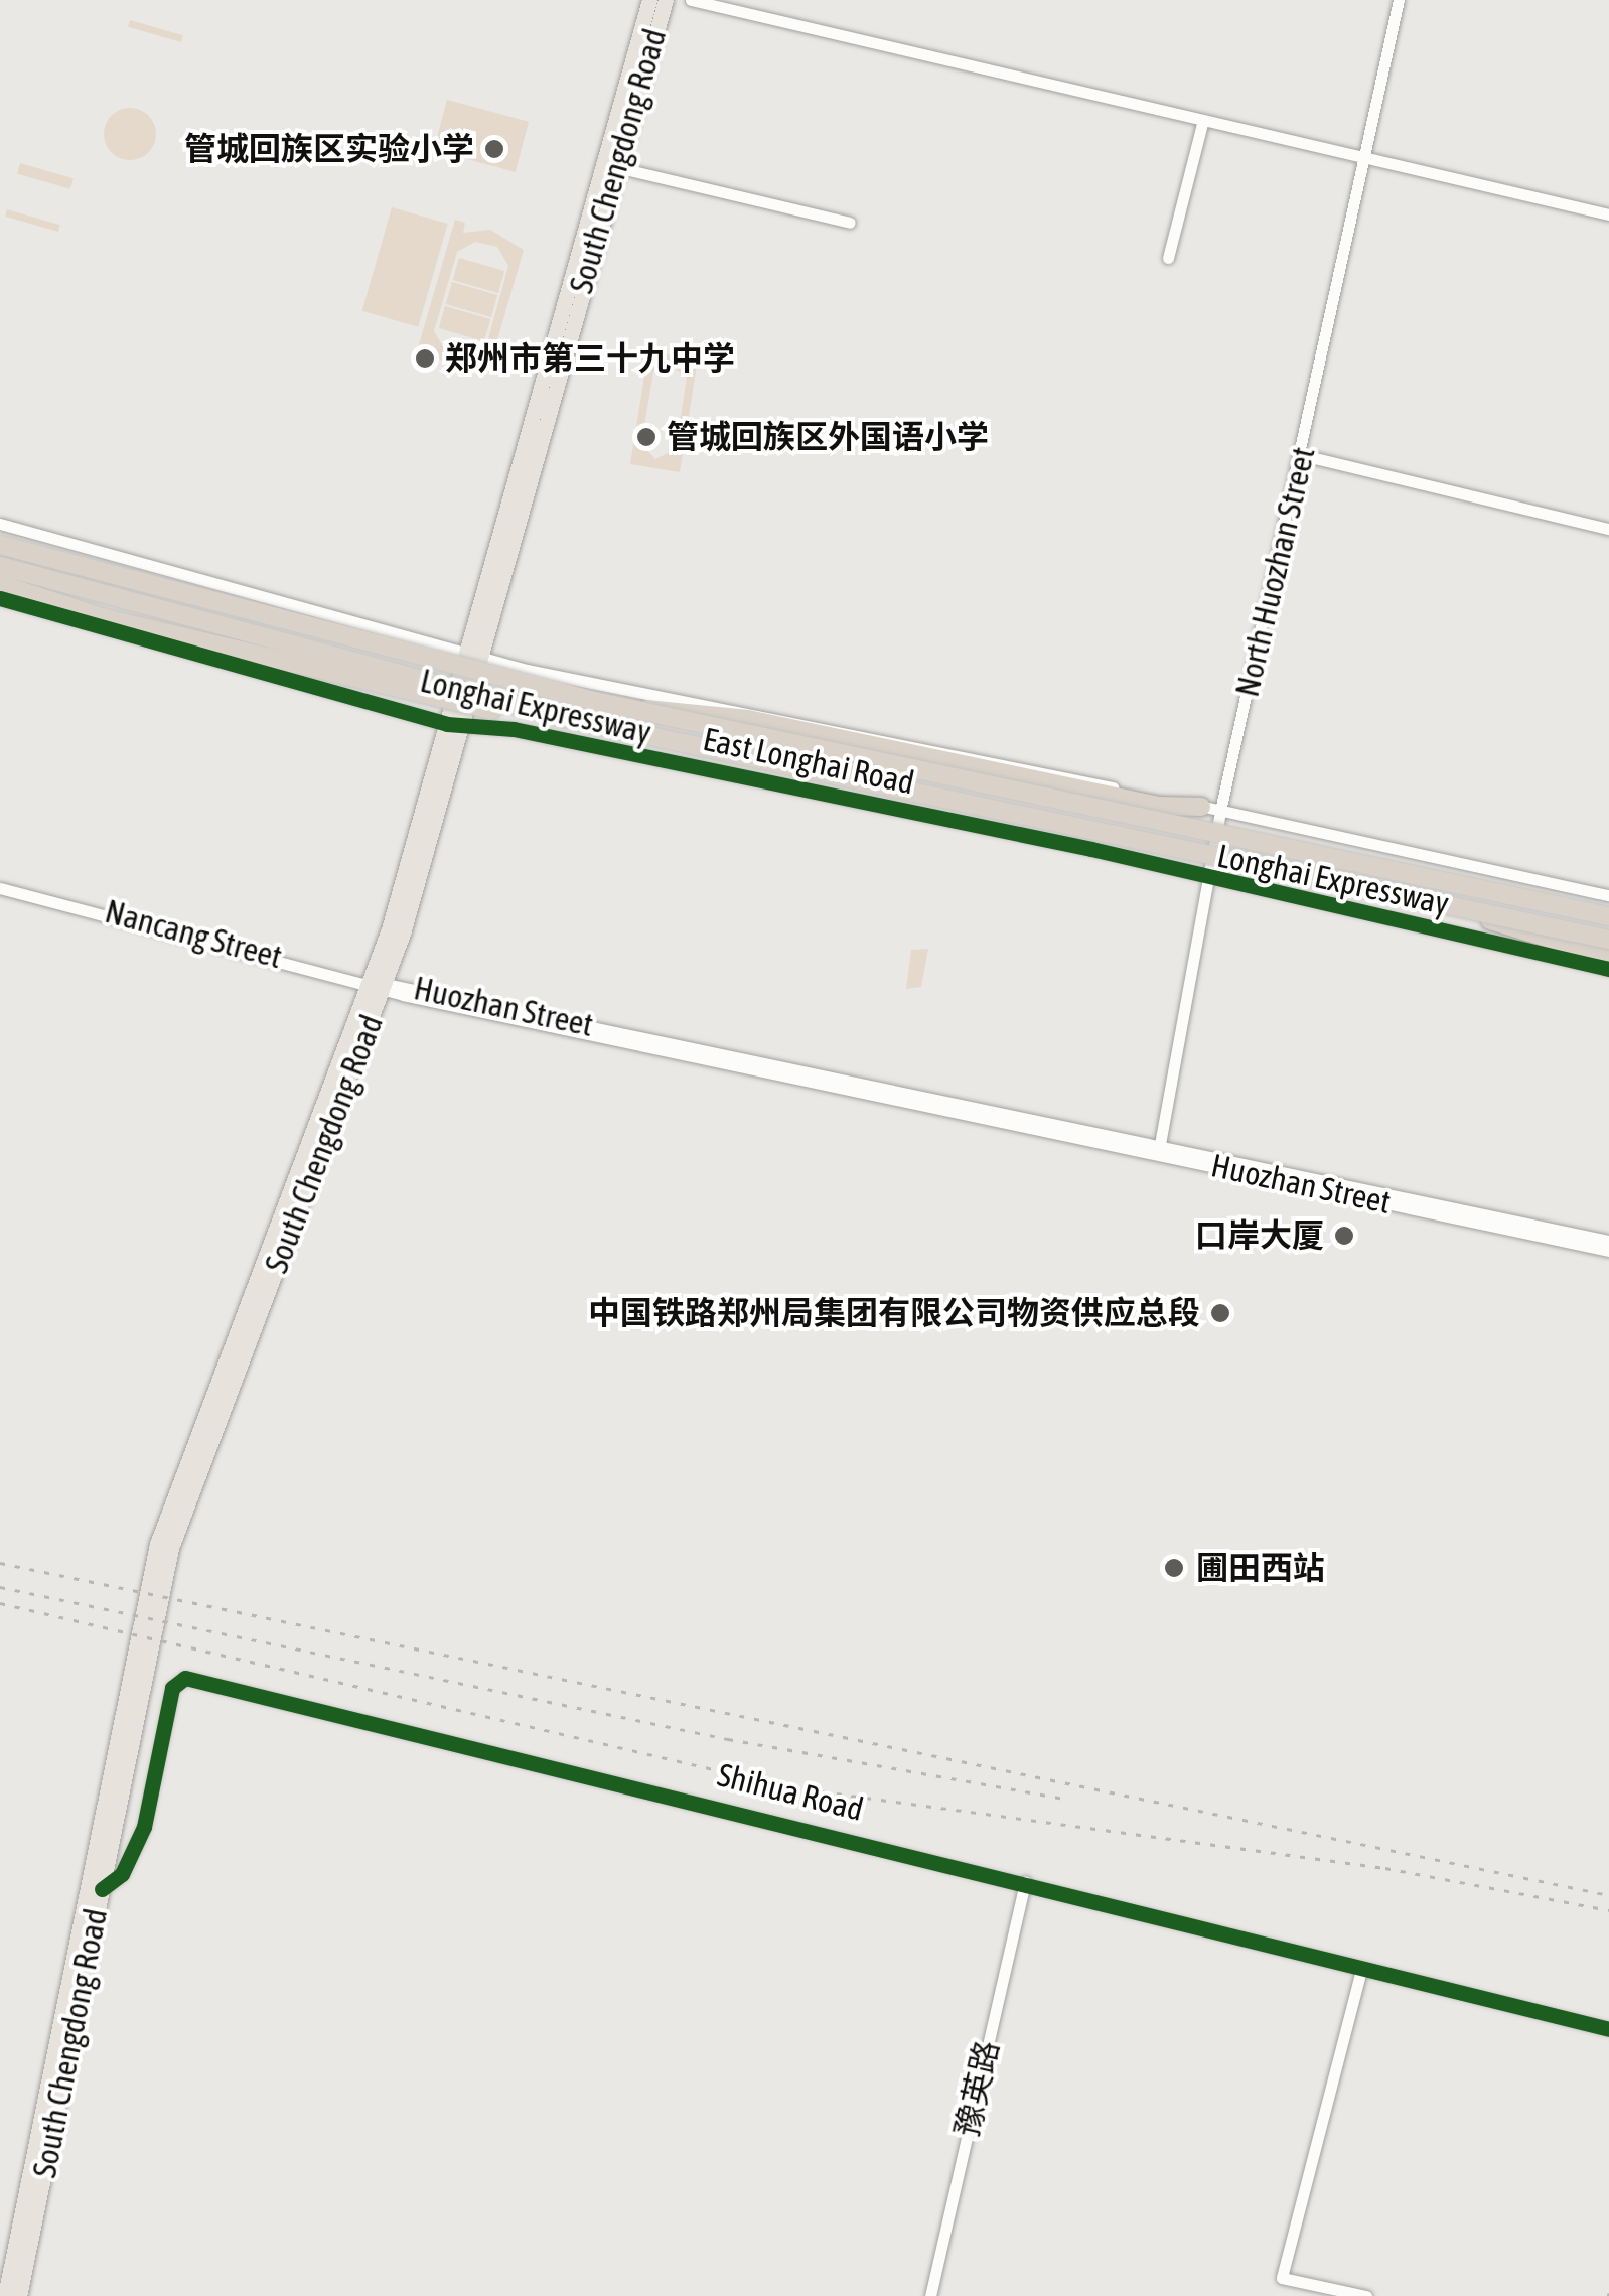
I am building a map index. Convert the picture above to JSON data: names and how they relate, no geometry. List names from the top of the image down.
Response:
{
  "streets": {
    "highway": ["Longhai Expressway"],
    "main road": ["South Chengdong Road"],
    "street": [
      "North Huozhan Street",
      "East Longhai Road",
      "Nancang Street",
      "Huozhan Street",
      "Shihua Road",
      "豫英路"
    ]
  },
  "crossings": [
    ["South Chengdong Road", "East Longhai Road"],
    ["South Chengdong Road", "Nancang Street"],
    ["South Chengdong Road", "Huozhan Street"],
    ["South Chengdong Road", "Shihua Road"],
    ["North Huozhan Street", "East Longhai Road"],
    ["North Huozhan Street", "Huozhan Street"],
    ["Nancang Street", "Huozhan Street"],
    ["Shihua Road", "豫英路"]
  ],
  "places": [
    "管城回族区实验小学",
    "郑州市第三十九中学",
    "管城回族区外国语小学",
    "口岸大厦",
    "中国铁路郑州局集团有限公司物资供应总段",
    "圃田西站"
  ]
}
